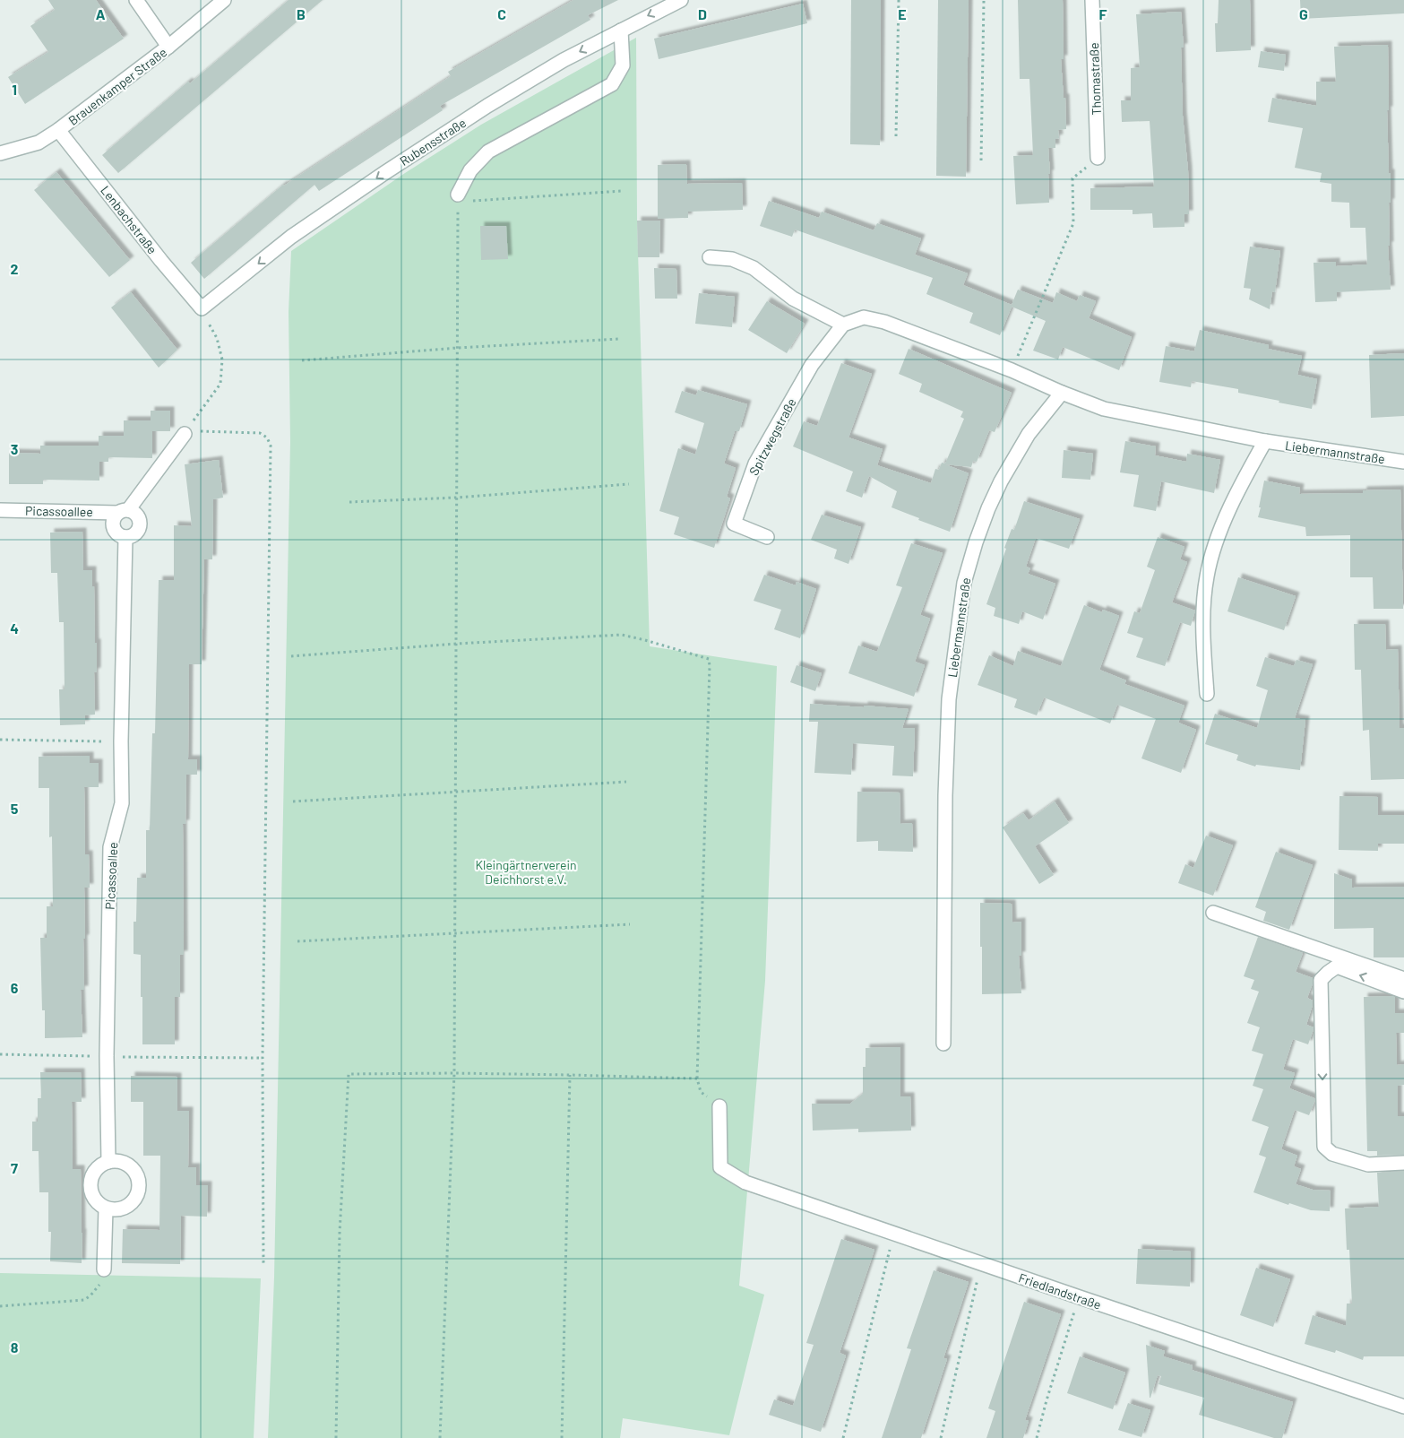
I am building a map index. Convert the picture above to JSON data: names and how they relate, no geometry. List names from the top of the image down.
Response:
{
  "streets": {
    "street": [
      "Thomastraße",
      "Brauenkamper Straße",
      "Rubensstraße",
      "Lenbachstraße",
      "Spitzwegstraße",
      "Liebermannstraße",
      "Picassoallee",
      "Friedlandstraße"
    ]
  },
  "crossings": [
    ["Brauenkamper Straße", "Lenbachstraße"],
    ["Rubensstraße", "Lenbachstraße"]
  ],
  "one_way": ["Rubensstraße"],
  "parks": ["Kleingärtnerverein Deichhorst e.V."],
  "grid": {
    "columns": [
      "A",
      "B",
      "C",
      "D",
      "E",
      "F",
      "G"
    ],
    "rows": [
      "1",
      "2",
      "3",
      "4",
      "5",
      "6",
      "7",
      "8"
    ]
  }
}
